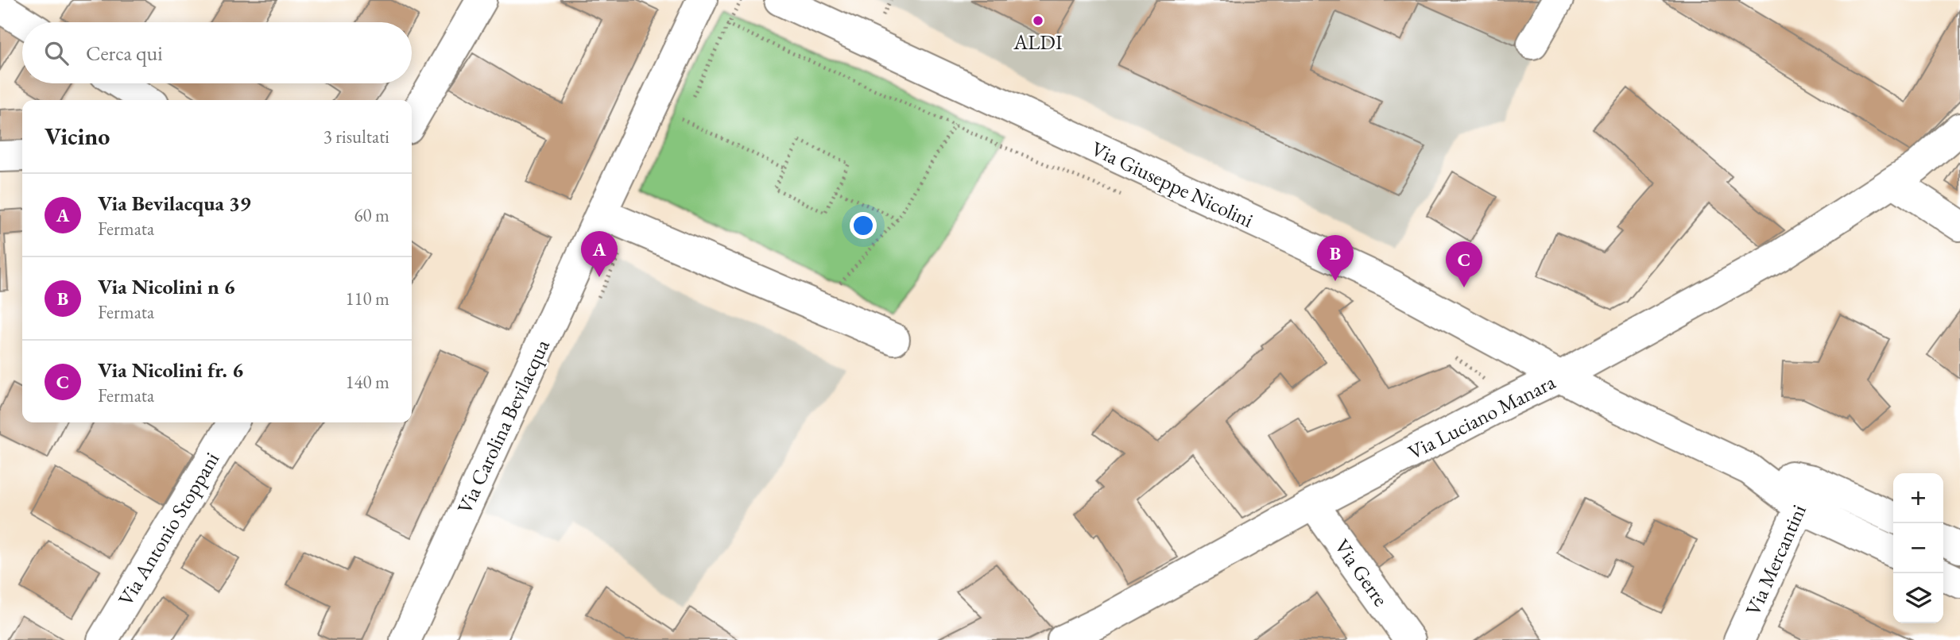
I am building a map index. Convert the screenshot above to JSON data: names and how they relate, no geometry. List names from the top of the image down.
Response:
{
  "streets": {
    "street": [
      "Via Giuseppe Nicolini",
      "Via Luciano Manara",
      "Via Carolina Bevilacqua",
      "Via Antonio Stoppani",
      "Via Mercantini",
      "Via Gerre"
    ]
  },
  "crossings": [
    ["Via Giuseppe Nicolini", "Via Luciano Manara"],
    ["Via Luciano Manara", "Via Gerre"]
  ],
  "places": ["ALDI"],
  "page": {
    "search": "Cerca qui",
    "heading": ["Vicino", "3 risultati"],
    "list": [
      {
        "mark": "A",
        "name": "Via Bevilacqua 39",
        "note": "Fermata",
        "value": "60 m"
      },
      {
        "mark": "B",
        "name": "Via Nicolini n 6",
        "note": "Fermata",
        "value": "110 m"
      },
      {
        "mark": "C",
        "name": "Via Nicolini fr. 6",
        "note": "Fermata",
        "value": "140 m"
      }
    ],
    "pins": ["A", "B", "C"],
    "map_buttons": ["+", "−"]
  }
}
